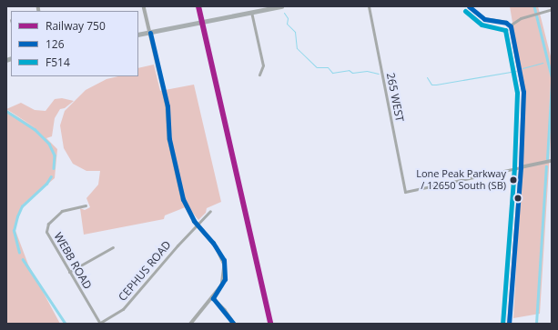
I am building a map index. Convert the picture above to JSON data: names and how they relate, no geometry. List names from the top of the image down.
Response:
{
  "streets": {
    "street": ["265 WEST", "WEBB ROAD", "CEPHUS ROAD"]
  },
  "crossings": [
    ["WEBB ROAD", "CEPHUS ROAD"]
  ],
  "places": ["Lone Peak Parkway / 12650 South (SB)"],
  "lines": ["rail line 750", "transit line 126", "transit line F514"],
  "legend": ["Railway 750", "126", "F514"]
}
